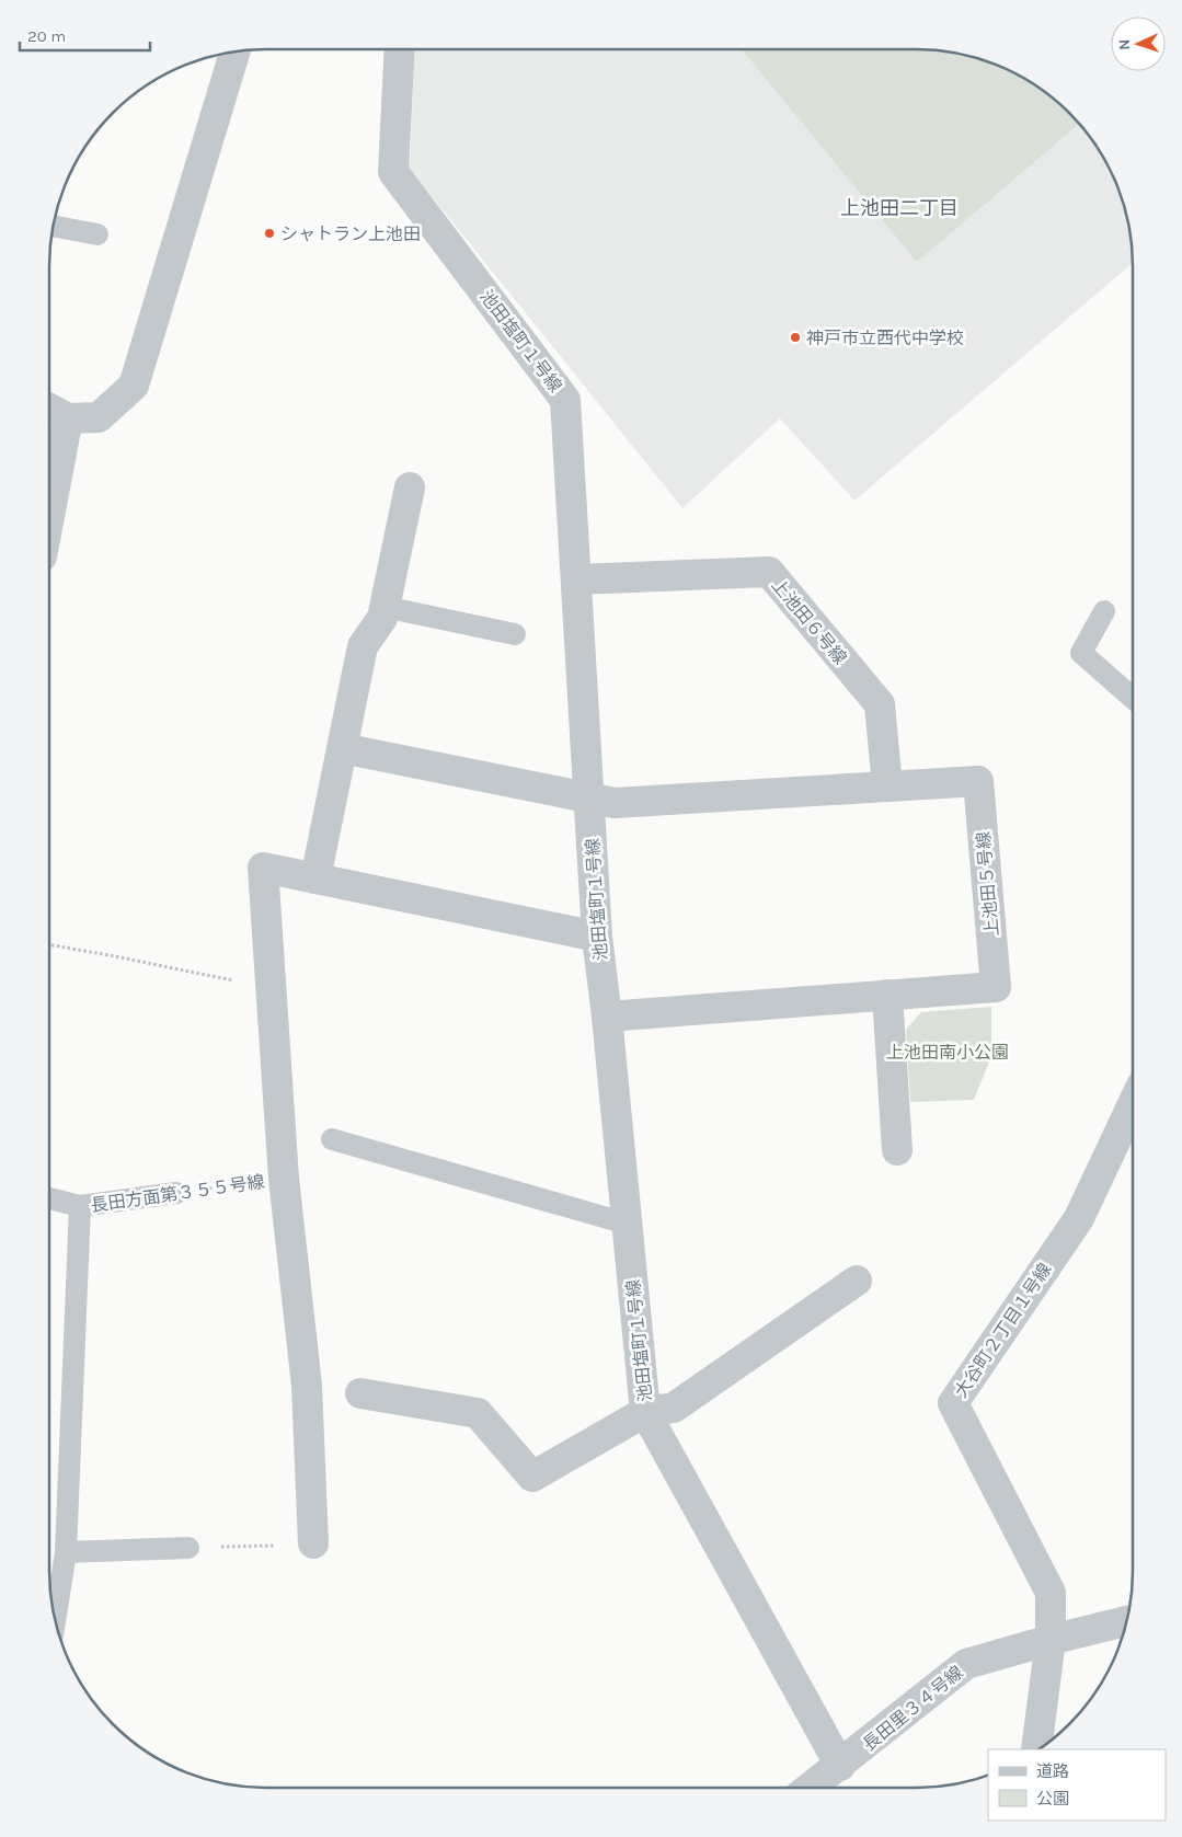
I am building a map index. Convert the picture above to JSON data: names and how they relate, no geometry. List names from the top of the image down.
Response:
{
  "streets": {
    "street": [
      "池田塩町１号線",
      "上池田６号線",
      "上池田５号線",
      "大谷町２丁目１号線",
      "長田里３４号線"
    ],
    "lane": ["長田方面第３５５号線"]
  },
  "crossings": [
    ["池田塩町１号線", "上池田６号線"],
    ["池田塩町１号線", "上池田５号線"],
    ["池田塩町１号線", "長田里３４号線"],
    ["上池田６号線", "上池田５号線"],
    ["大谷町２丁目１号線", "長田里３４号線"]
  ],
  "districts": ["上池田二丁目"],
  "parks": ["上池田南小公園"],
  "places": ["シャトラン上池田", "神戸市立西代中学校"],
  "legend": ["道路", "公園"],
  "scale_bar": "20 m",
  "north": "left"
}
